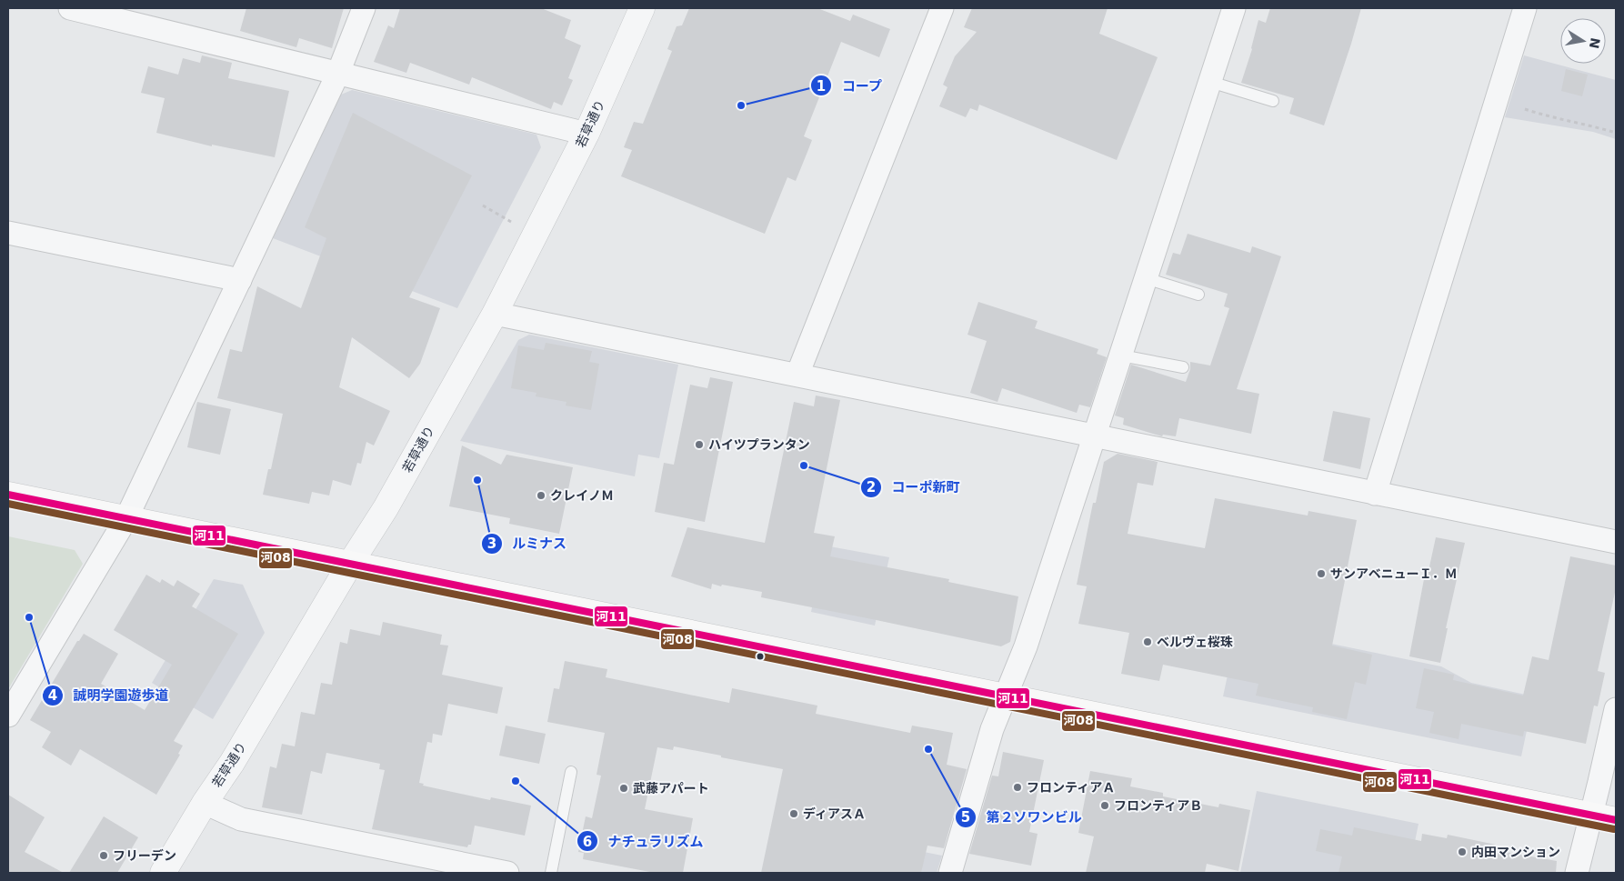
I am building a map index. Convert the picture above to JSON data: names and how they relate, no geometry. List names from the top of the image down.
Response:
{
  "streets": {
    "street": ["若草通り"]
  },
  "places": [
    "コープ",
    "ハイツプランタン",
    "コーポ新町",
    "ルミナス",
    "クレイノＭ",
    "サンアベニューＩ．Ｍ",
    "誠明学園遊歩道",
    "ベルヴェ桜珠",
    "第２ソワンビル",
    "ナチュラリズム",
    "フロンティアＡ",
    "武藤アパート",
    "フロンティアＢ",
    "ディアスＡ",
    "内田マンション",
    "フリーデン"
  ],
  "lines": ["transit line 河11", "transit line 河08"],
  "north": "right"
}
